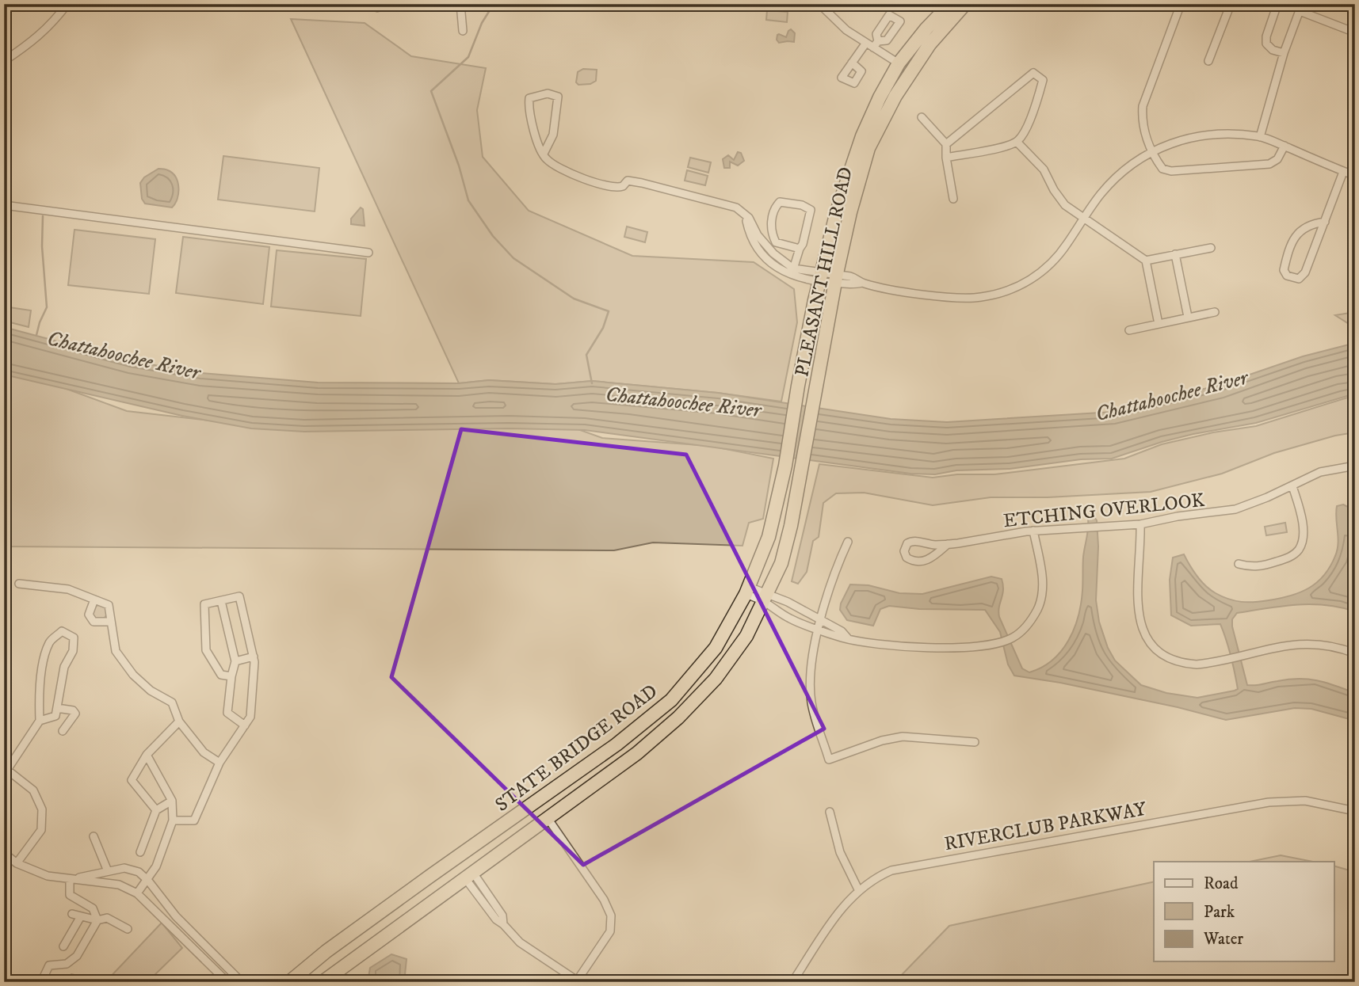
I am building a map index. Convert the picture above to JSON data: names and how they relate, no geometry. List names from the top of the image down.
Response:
{
  "streets": {
    "highway": ["PLEASANT HILL ROAD", "STATE BRIDGE ROAD"],
    "street": ["ETCHING OVERLOOK", "RIVERCLUB PARKWAY"]
  },
  "crossings": [
    ["PLEASANT HILL ROAD", "STATE BRIDGE ROAD"]
  ],
  "water": ["Chattahoochee River"],
  "legend": ["Road", "Park", "Water"]
}
